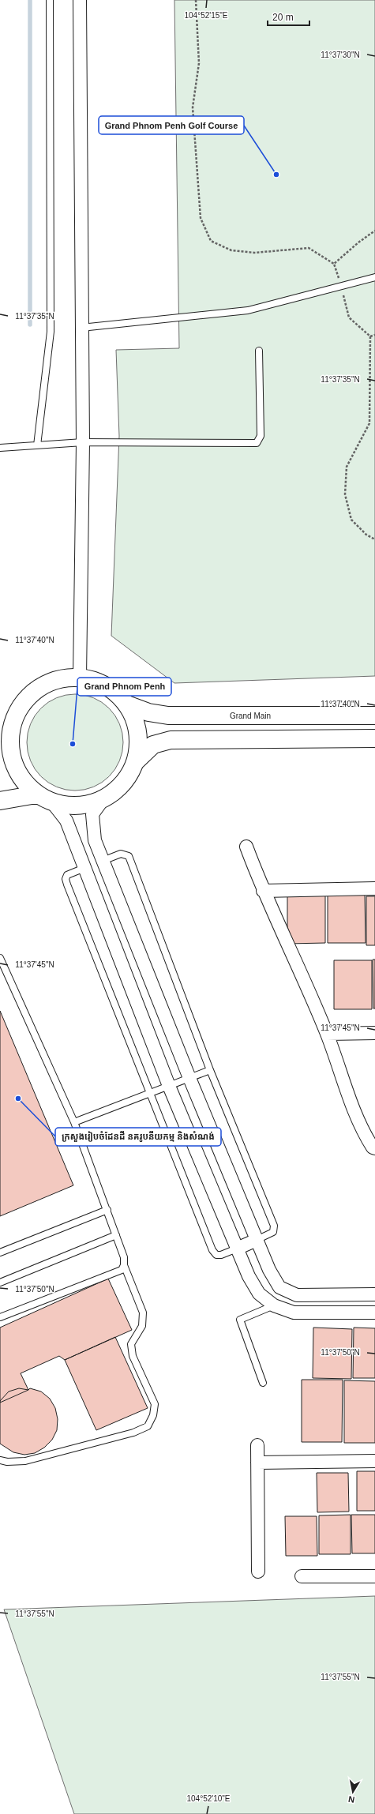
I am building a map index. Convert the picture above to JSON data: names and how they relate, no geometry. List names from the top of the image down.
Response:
{
  "streets": {
    "street": ["Grand Main"]
  },
  "places": ["Grand Phnom Penh Golf Course", "Grand Phnom Penh", "ក្រសួងរៀបចំដែនដី នគរូបនីយកម្ម និងសំណង់"],
  "scale_bar": "20 m",
  "north": "bottom",
  "coordinates": [
    "104°52'15\"E",
    "11°37'30\"N",
    "11°37'35\"N",
    "11°37'40\"N",
    "11°37'45\"N",
    "11°37'50\"N",
    "11°37'55\"N",
    "104°52'10\"E"
  ]
}
